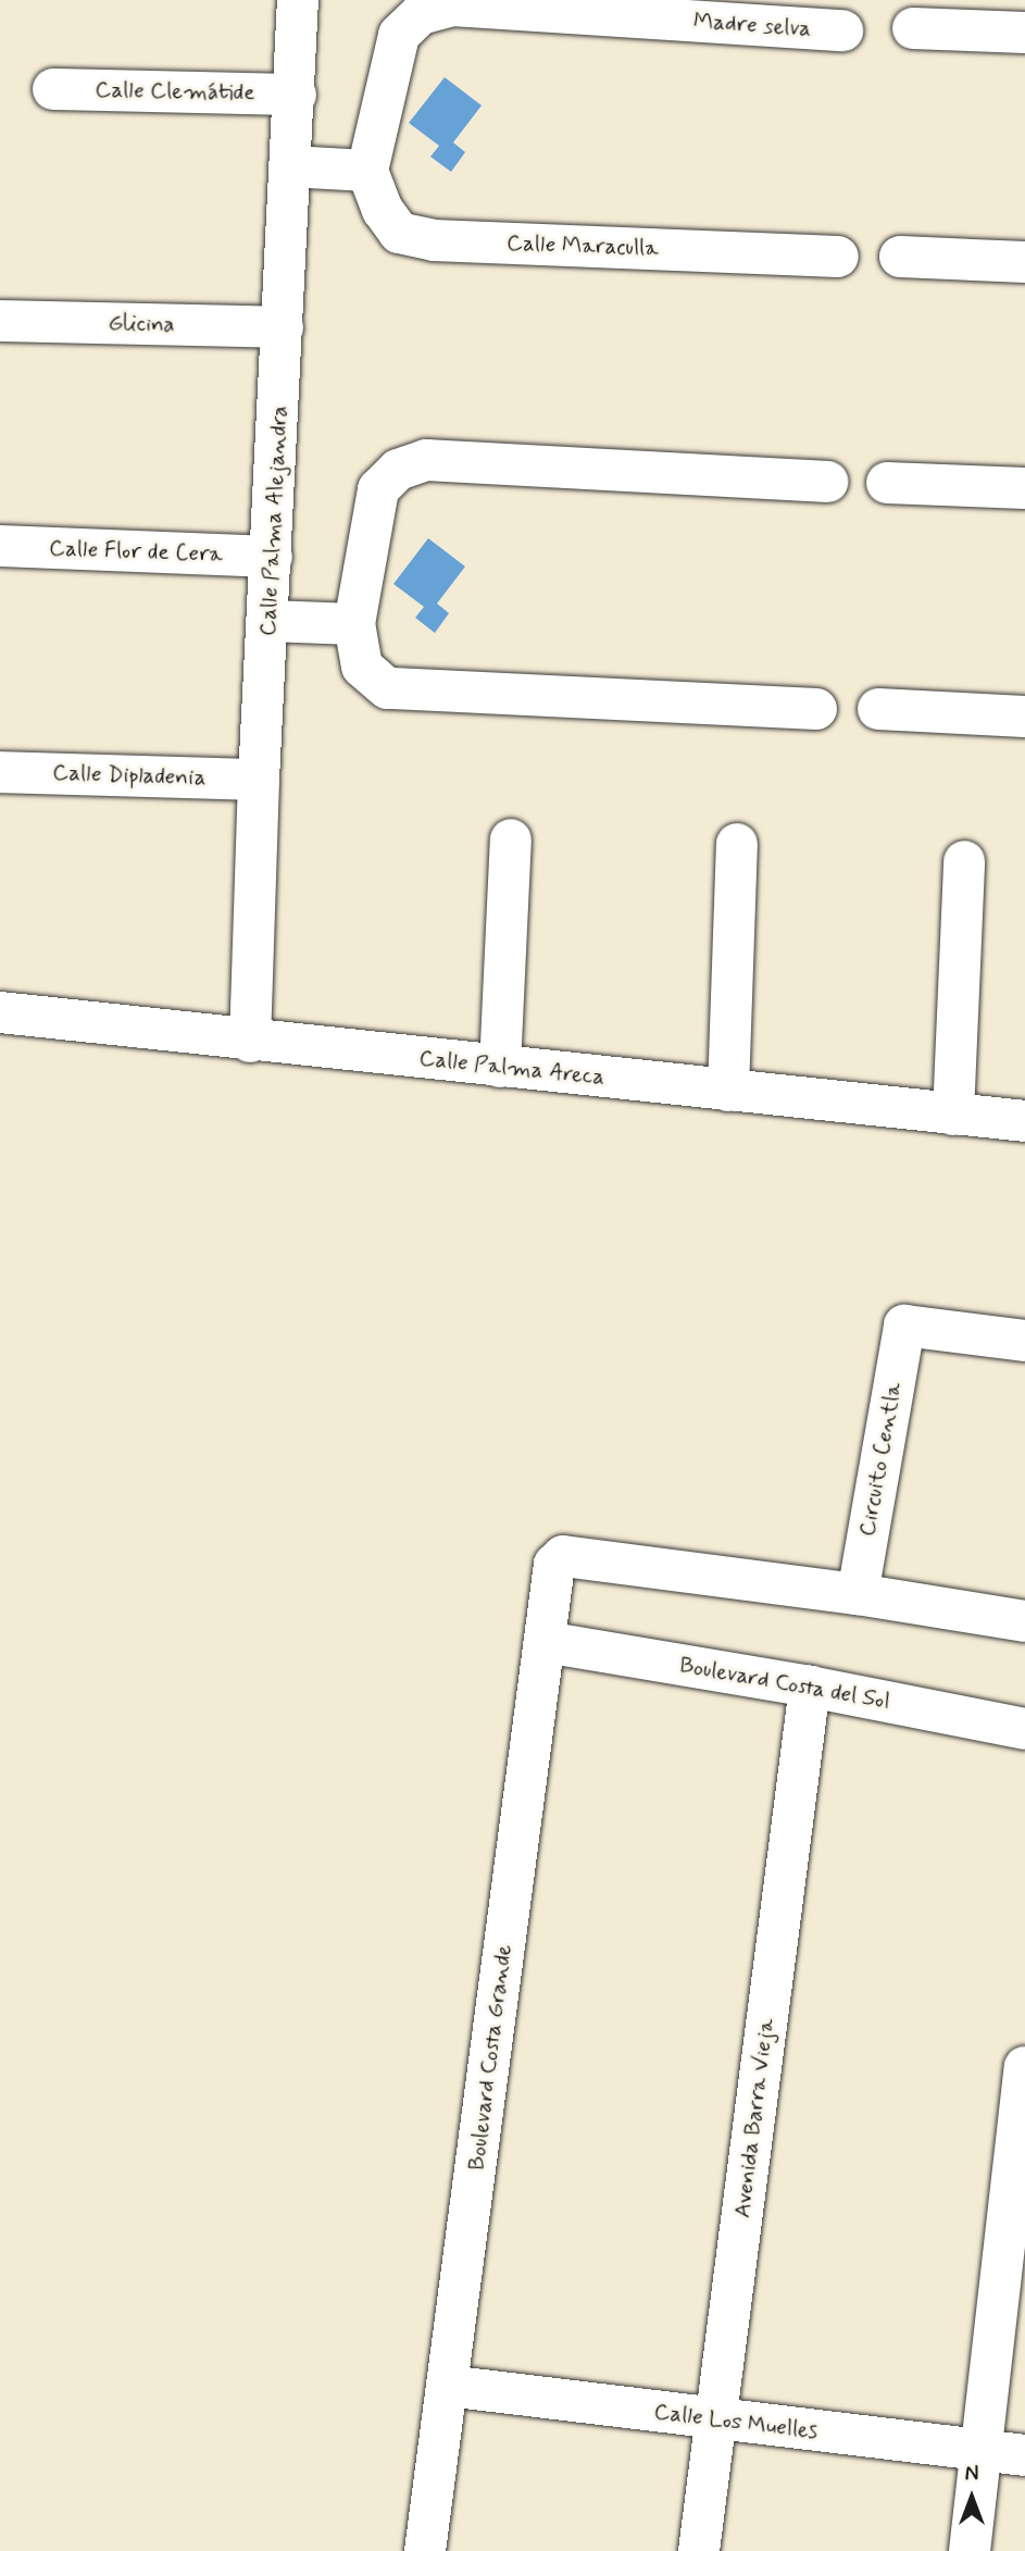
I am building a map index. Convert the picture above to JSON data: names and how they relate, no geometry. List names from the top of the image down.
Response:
{
  "streets": {
    "street": [
      "Madre selva",
      "Calle Clemátide",
      "Calle Maraculla",
      "Glicina",
      "Calle Palma Alejandra",
      "Calle Flor de Cera",
      "Calle Dipladenia",
      "Calle Palma Areca",
      "Circuito Centla",
      "Boulevard Costa del Sol",
      "Boulevard Costa Grande",
      "Avenida Barra Vieja",
      "Calle Los Muelles"
    ]
  },
  "crossings": [
    ["Madre selva", "Calle Maraculla"],
    ["Calle Clemátide", "Calle Palma Alejandra"],
    ["Glicina", "Calle Palma Alejandra"],
    ["Calle Palma Alejandra", "Calle Flor de Cera"],
    ["Calle Palma Alejandra", "Calle Dipladenia"],
    ["Calle Palma Alejandra", "Calle Palma Areca"],
    ["Circuito Centla", "Boulevard Costa Grande"],
    ["Boulevard Costa del Sol", "Boulevard Costa Grande"],
    ["Boulevard Costa del Sol", "Avenida Barra Vieja"],
    ["Boulevard Costa Grande", "Calle Los Muelles"],
    ["Avenida Barra Vieja", "Calle Los Muelles"]
  ],
  "north": "top"
}
